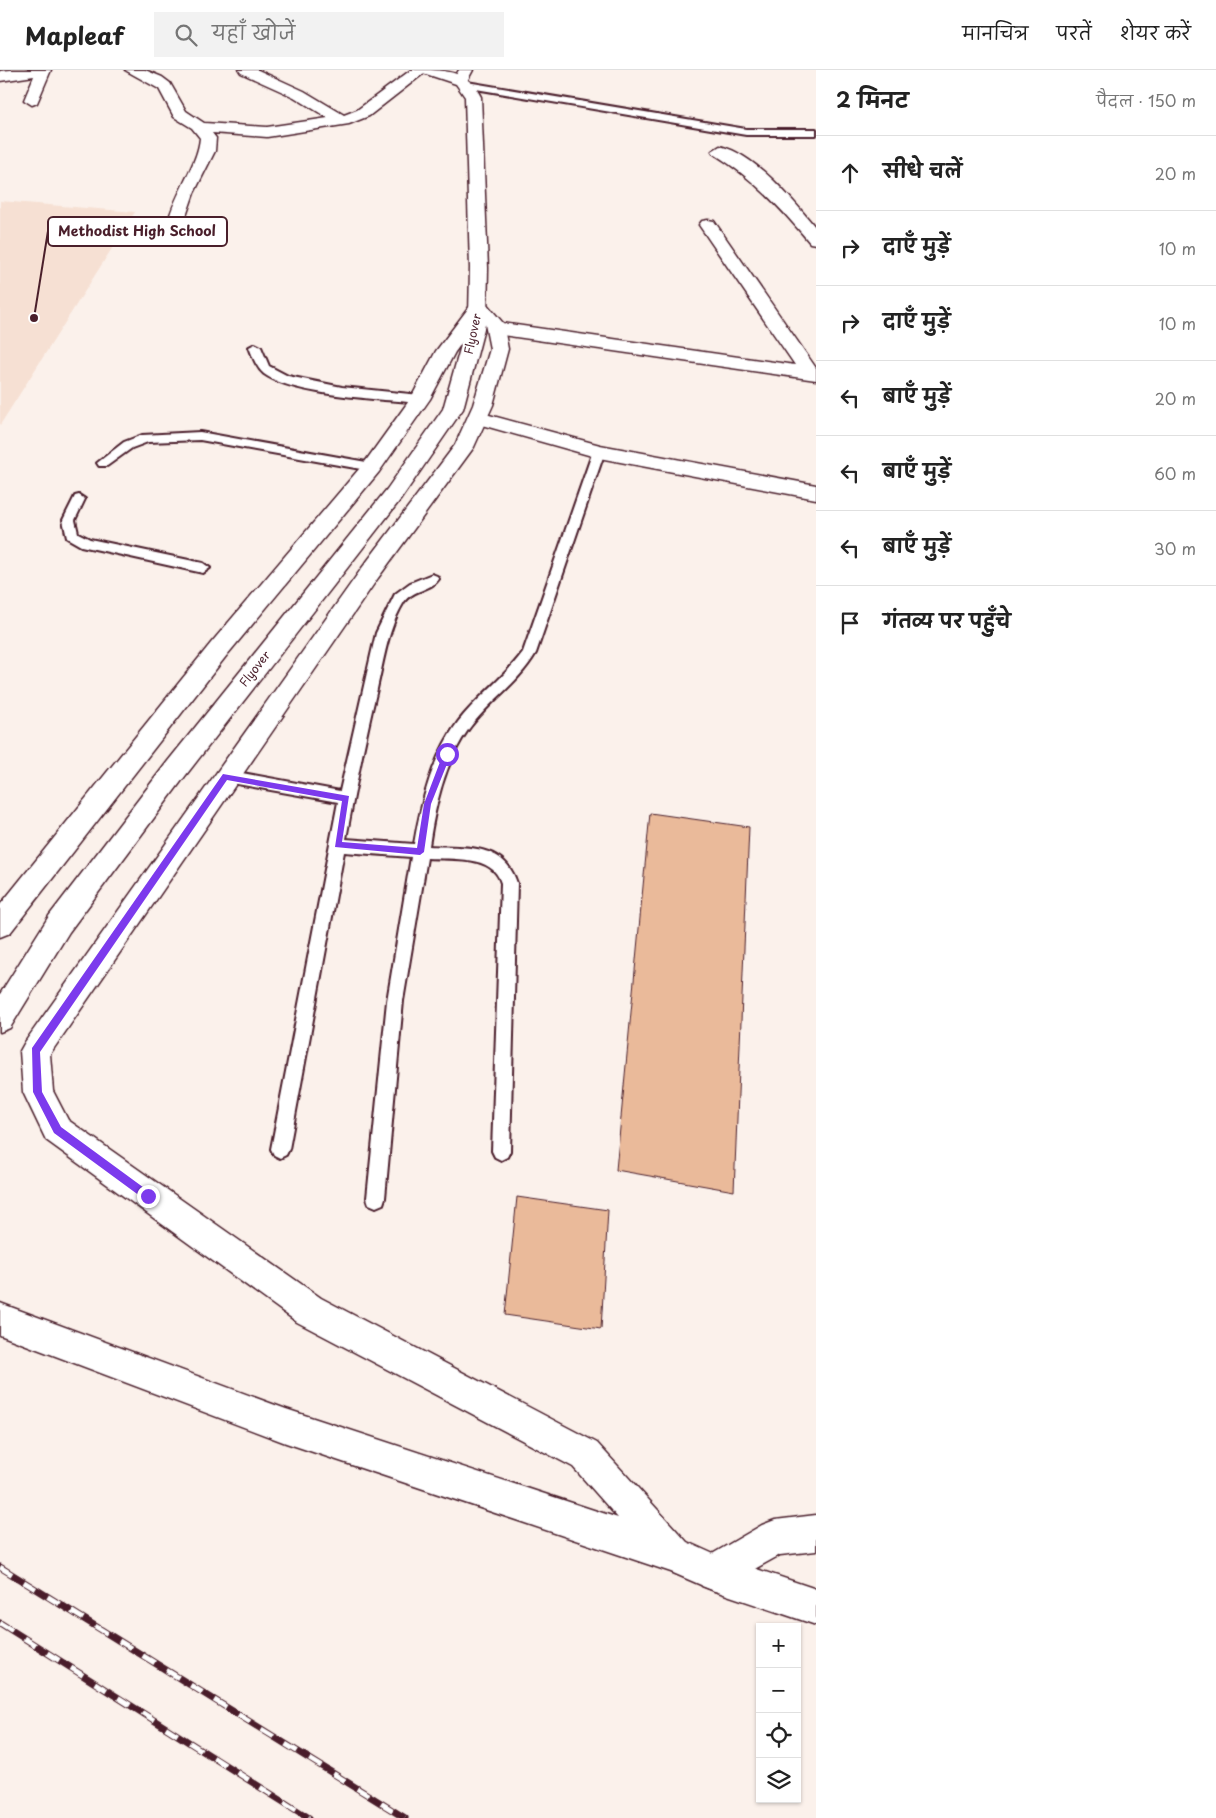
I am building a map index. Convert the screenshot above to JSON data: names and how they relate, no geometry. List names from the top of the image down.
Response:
{
  "streets": {
    "street": ["Flyover"]
  },
  "places": ["Methodist High School"],
  "page": {
    "header": "Mapleaf",
    "search": "यहाँ खोजें",
    "nav": ["मानचित्र", "परतें", "शेयर करें"],
    "heading": ["2 मिनट", "पैदल · 150 m"],
    "list": [
      ["सीधे चलें", "20 m"],
      ["दाएँ मुड़ें", "10 m"],
      ["दाएँ मुड़ें", "10 m"],
      ["बाएँ मुड़ें", "20 m"],
      ["बाएँ मुड़ें", "60 m"],
      ["बाएँ मुड़ें", "30 m"],
      "गंतव्य पर पहुँचे"
    ],
    "map_buttons": ["+", "−"]
  }
}
